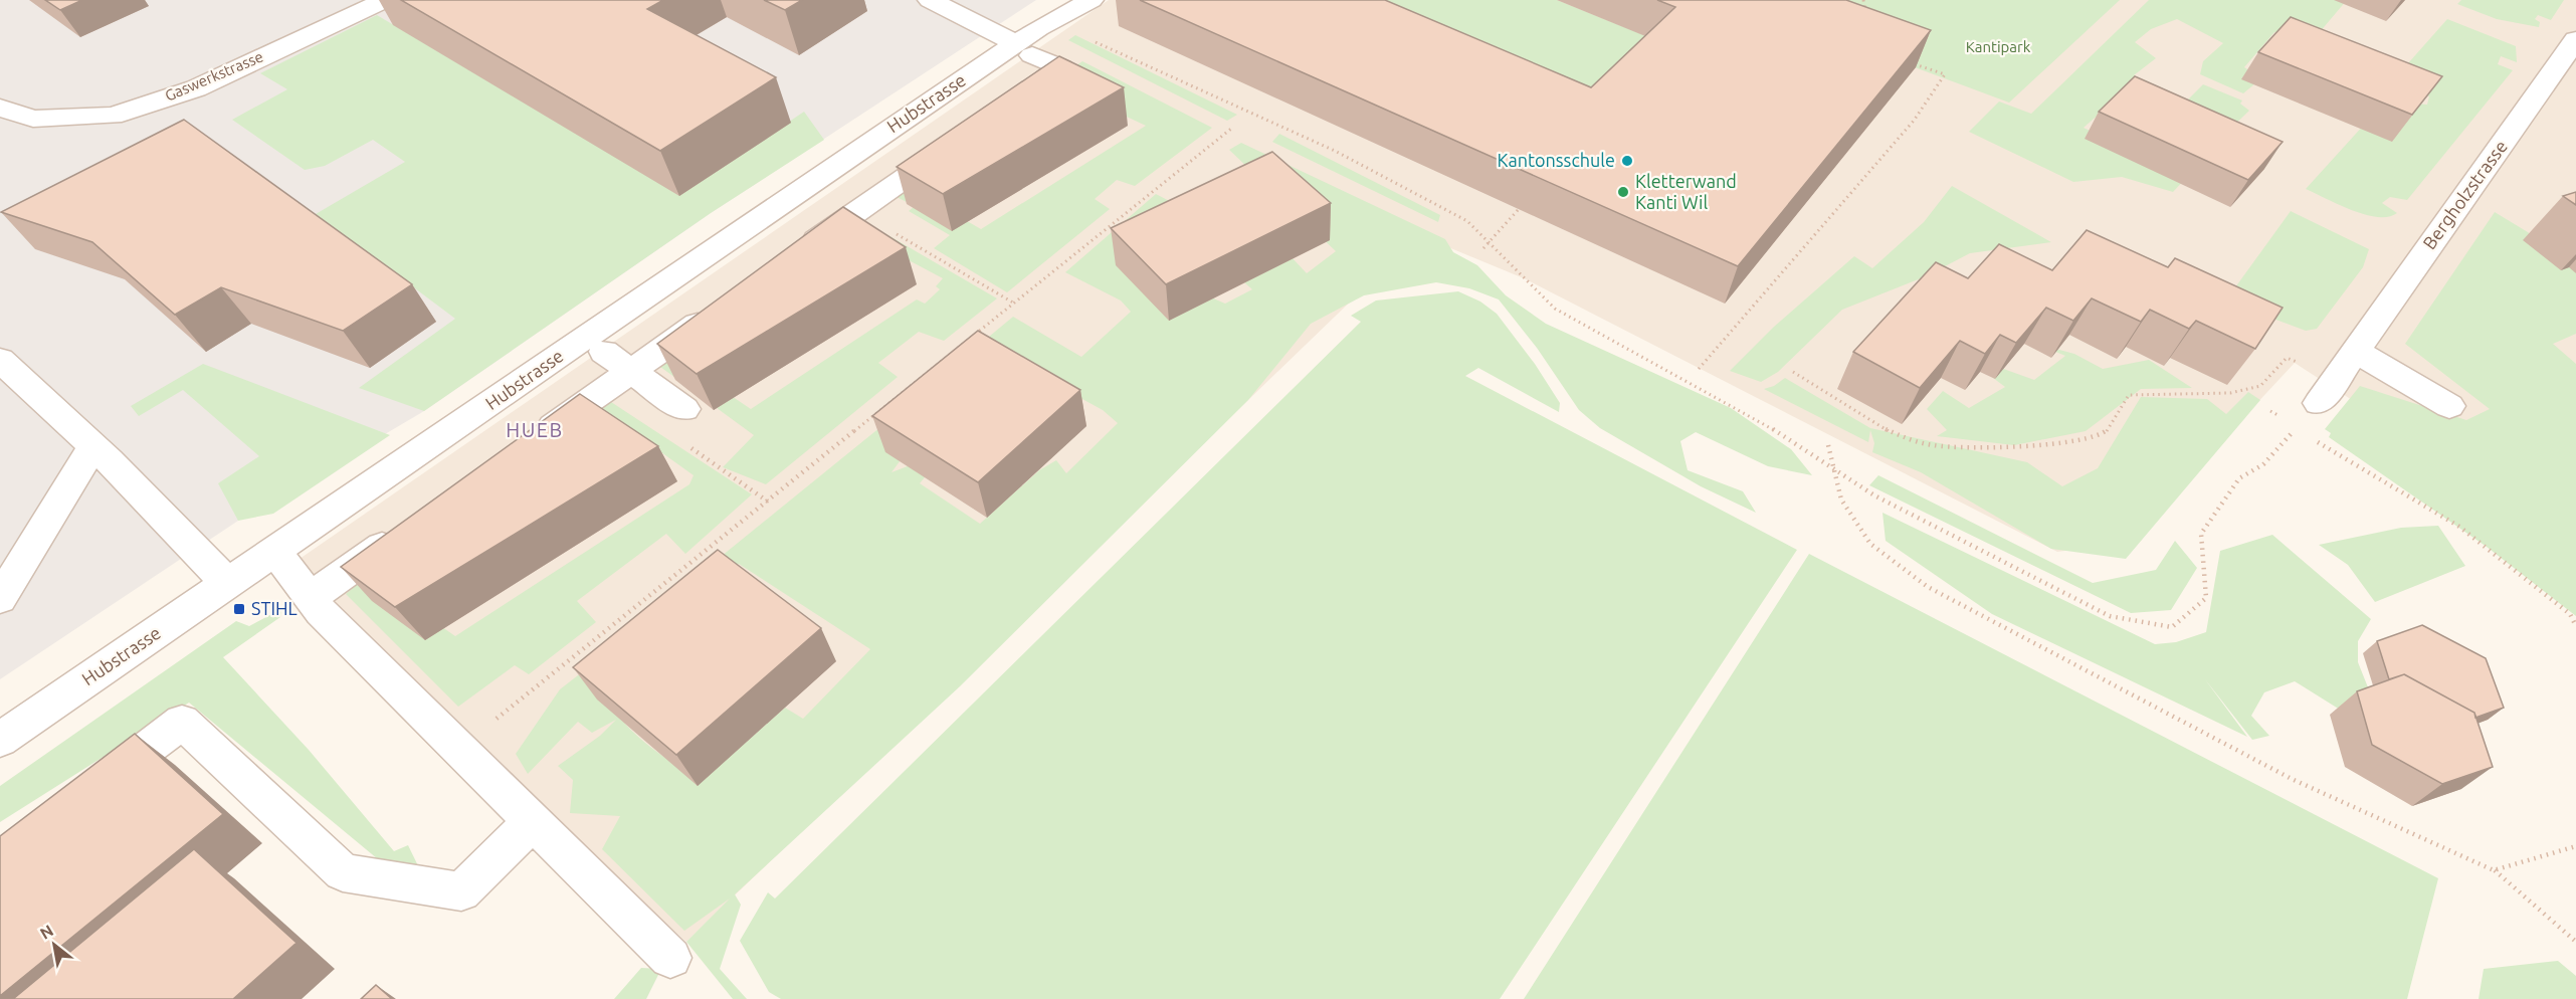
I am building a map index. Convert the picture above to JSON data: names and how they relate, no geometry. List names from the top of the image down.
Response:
{
  "streets": {
    "street": ["Gaswerkstrasse", "Hubstrasse", "Bergholzstrasse"]
  },
  "districts": ["HUEB"],
  "parks": ["Kantipark"],
  "places": {
    "other": ["Kantonsschule", "Kletterwand Kanti Wil"],
    "transit": ["STIHL"]
  },
  "north": "top left"
}
